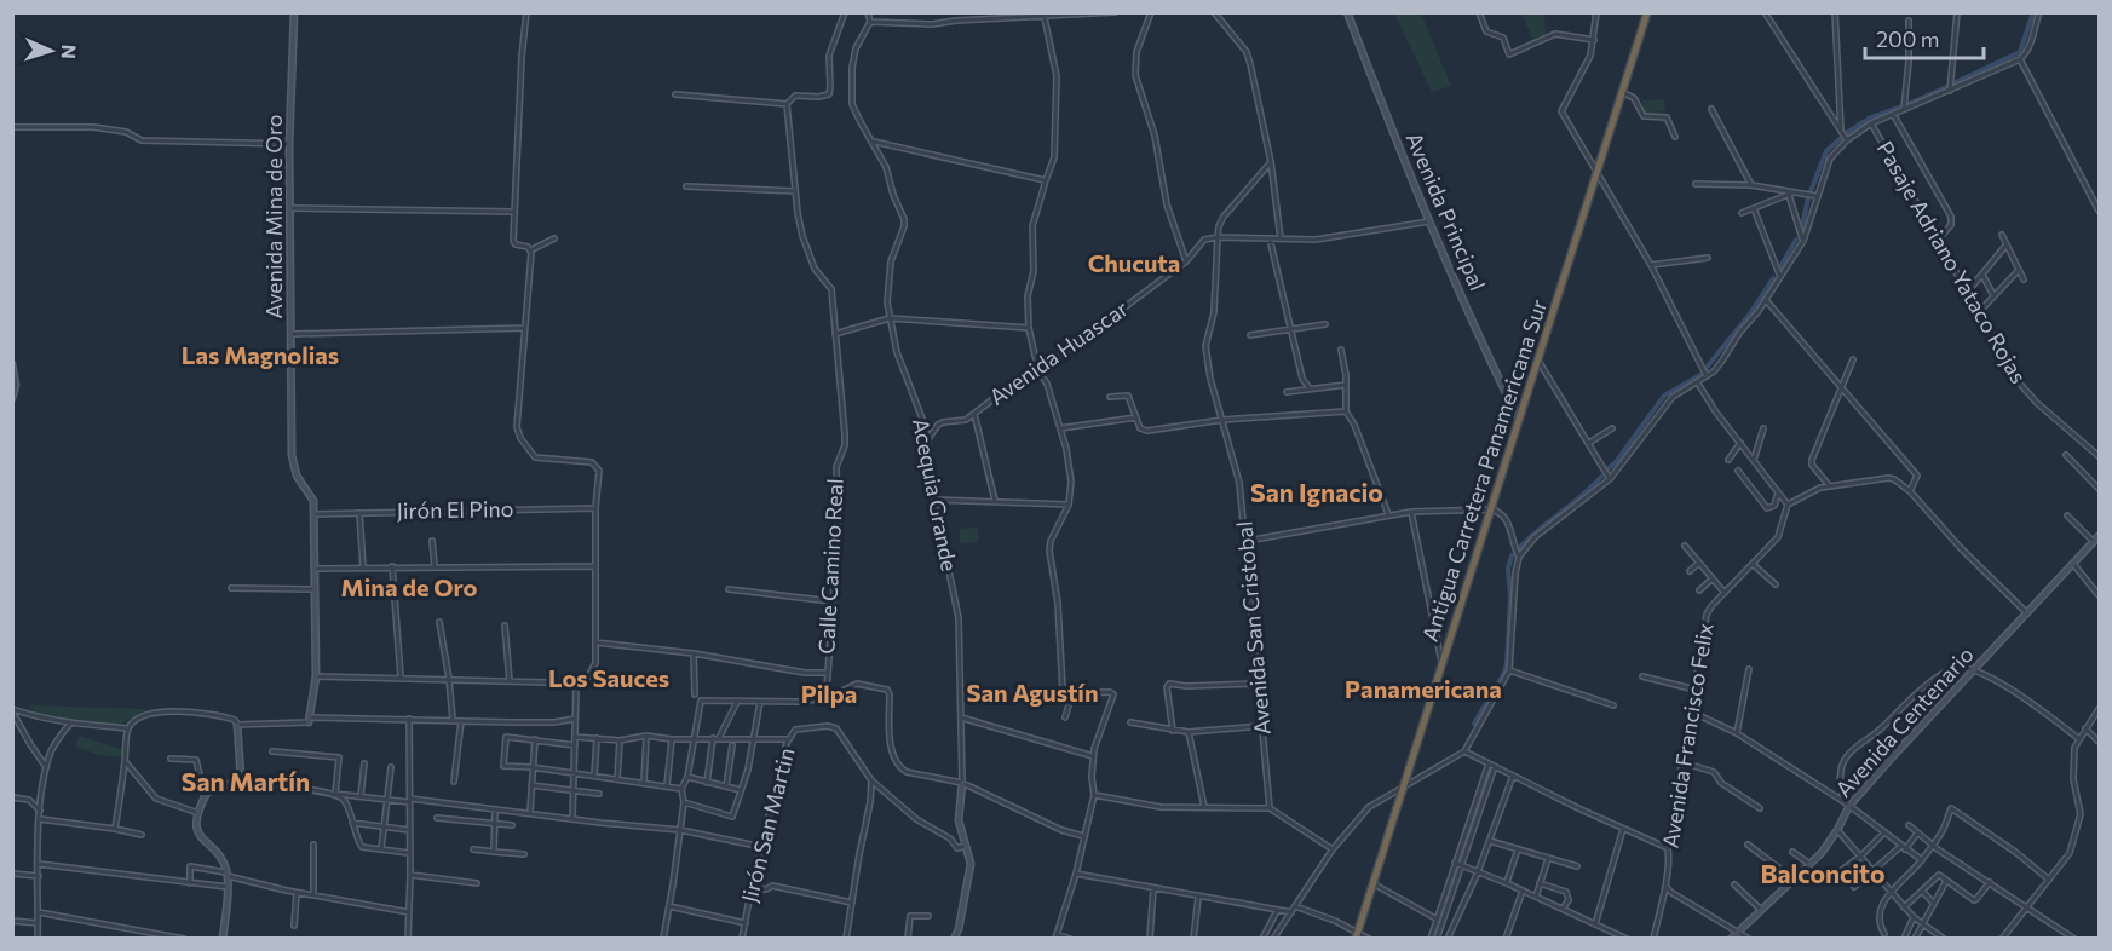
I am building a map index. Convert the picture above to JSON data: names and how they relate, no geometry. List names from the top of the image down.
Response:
{
  "streets": {
    "highway": ["Antigua Carretera Panamericana Sur"],
    "street": [
      "Avenida Principal",
      "Avenida Mina de Oro",
      "Pasaje Adriano Yataco Rojas",
      "Avenida Huascar",
      "Acequia Grande",
      "Jirón El Pino",
      "Calle Camino Real",
      "Avenida San Cristobal",
      "Avenida Centenario",
      "Avenida Francisco Felix",
      "Jirón San Martin"
    ]
  },
  "crossings": [
    ["Avenida Principal", "Antigua Carretera Panamericana Sur"],
    ["Avenida Mina de Oro", "Jirón El Pino"],
    ["Avenida Huascar", "Acequia Grande"],
    ["Avenida Huascar", "Avenida San Cristobal"]
  ],
  "districts": [
    "Chucuta",
    "Las Magnolias",
    "San Ignacio",
    "Mina de Oro",
    "Los Sauces",
    "Panamericana",
    "San Agustín",
    "Pilpa",
    "San Martín",
    "Balconcito"
  ],
  "scale_bar": "200 m",
  "north": "right"
}
